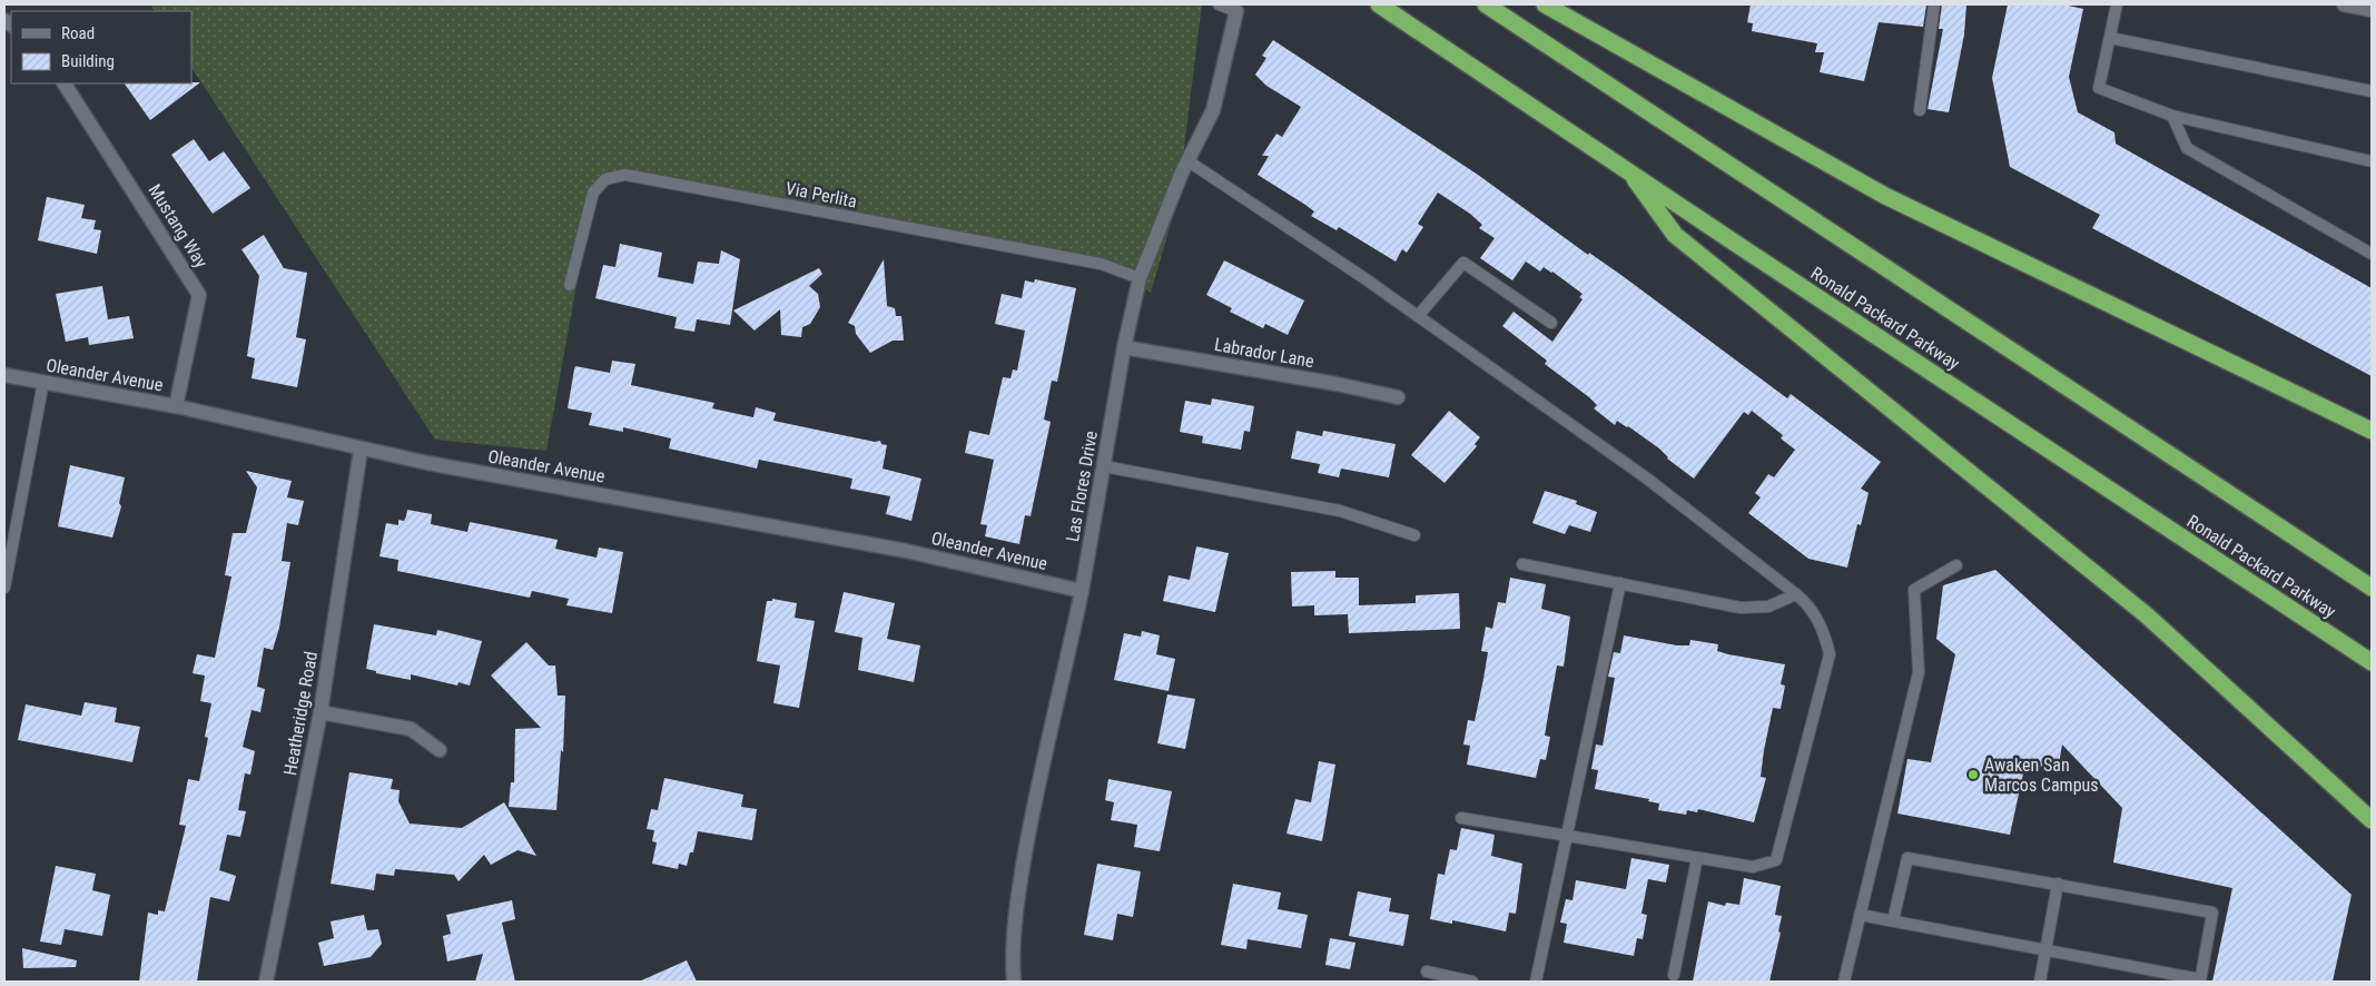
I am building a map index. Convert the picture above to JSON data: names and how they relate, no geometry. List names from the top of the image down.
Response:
{
  "streets": {
    "highway": ["Ronald Packard Parkway"],
    "street": [
      "Mustang Way",
      "Labrador Lane",
      "Oleander Avenue",
      "Las Flores Drive",
      "Heatheridge Road"
    ],
    "lane": ["Via Perlita"]
  },
  "crossings": [
    ["Via Perlita", "Las Flores Drive"],
    ["Mustang Way", "Oleander Avenue"],
    ["Labrador Lane", "Las Flores Drive"],
    ["Oleander Avenue", "Las Flores Drive"],
    ["Oleander Avenue", "Heatheridge Road"]
  ],
  "places": ["Awaken San Marcos Campus"],
  "legend": ["Road", "Building"]
}
